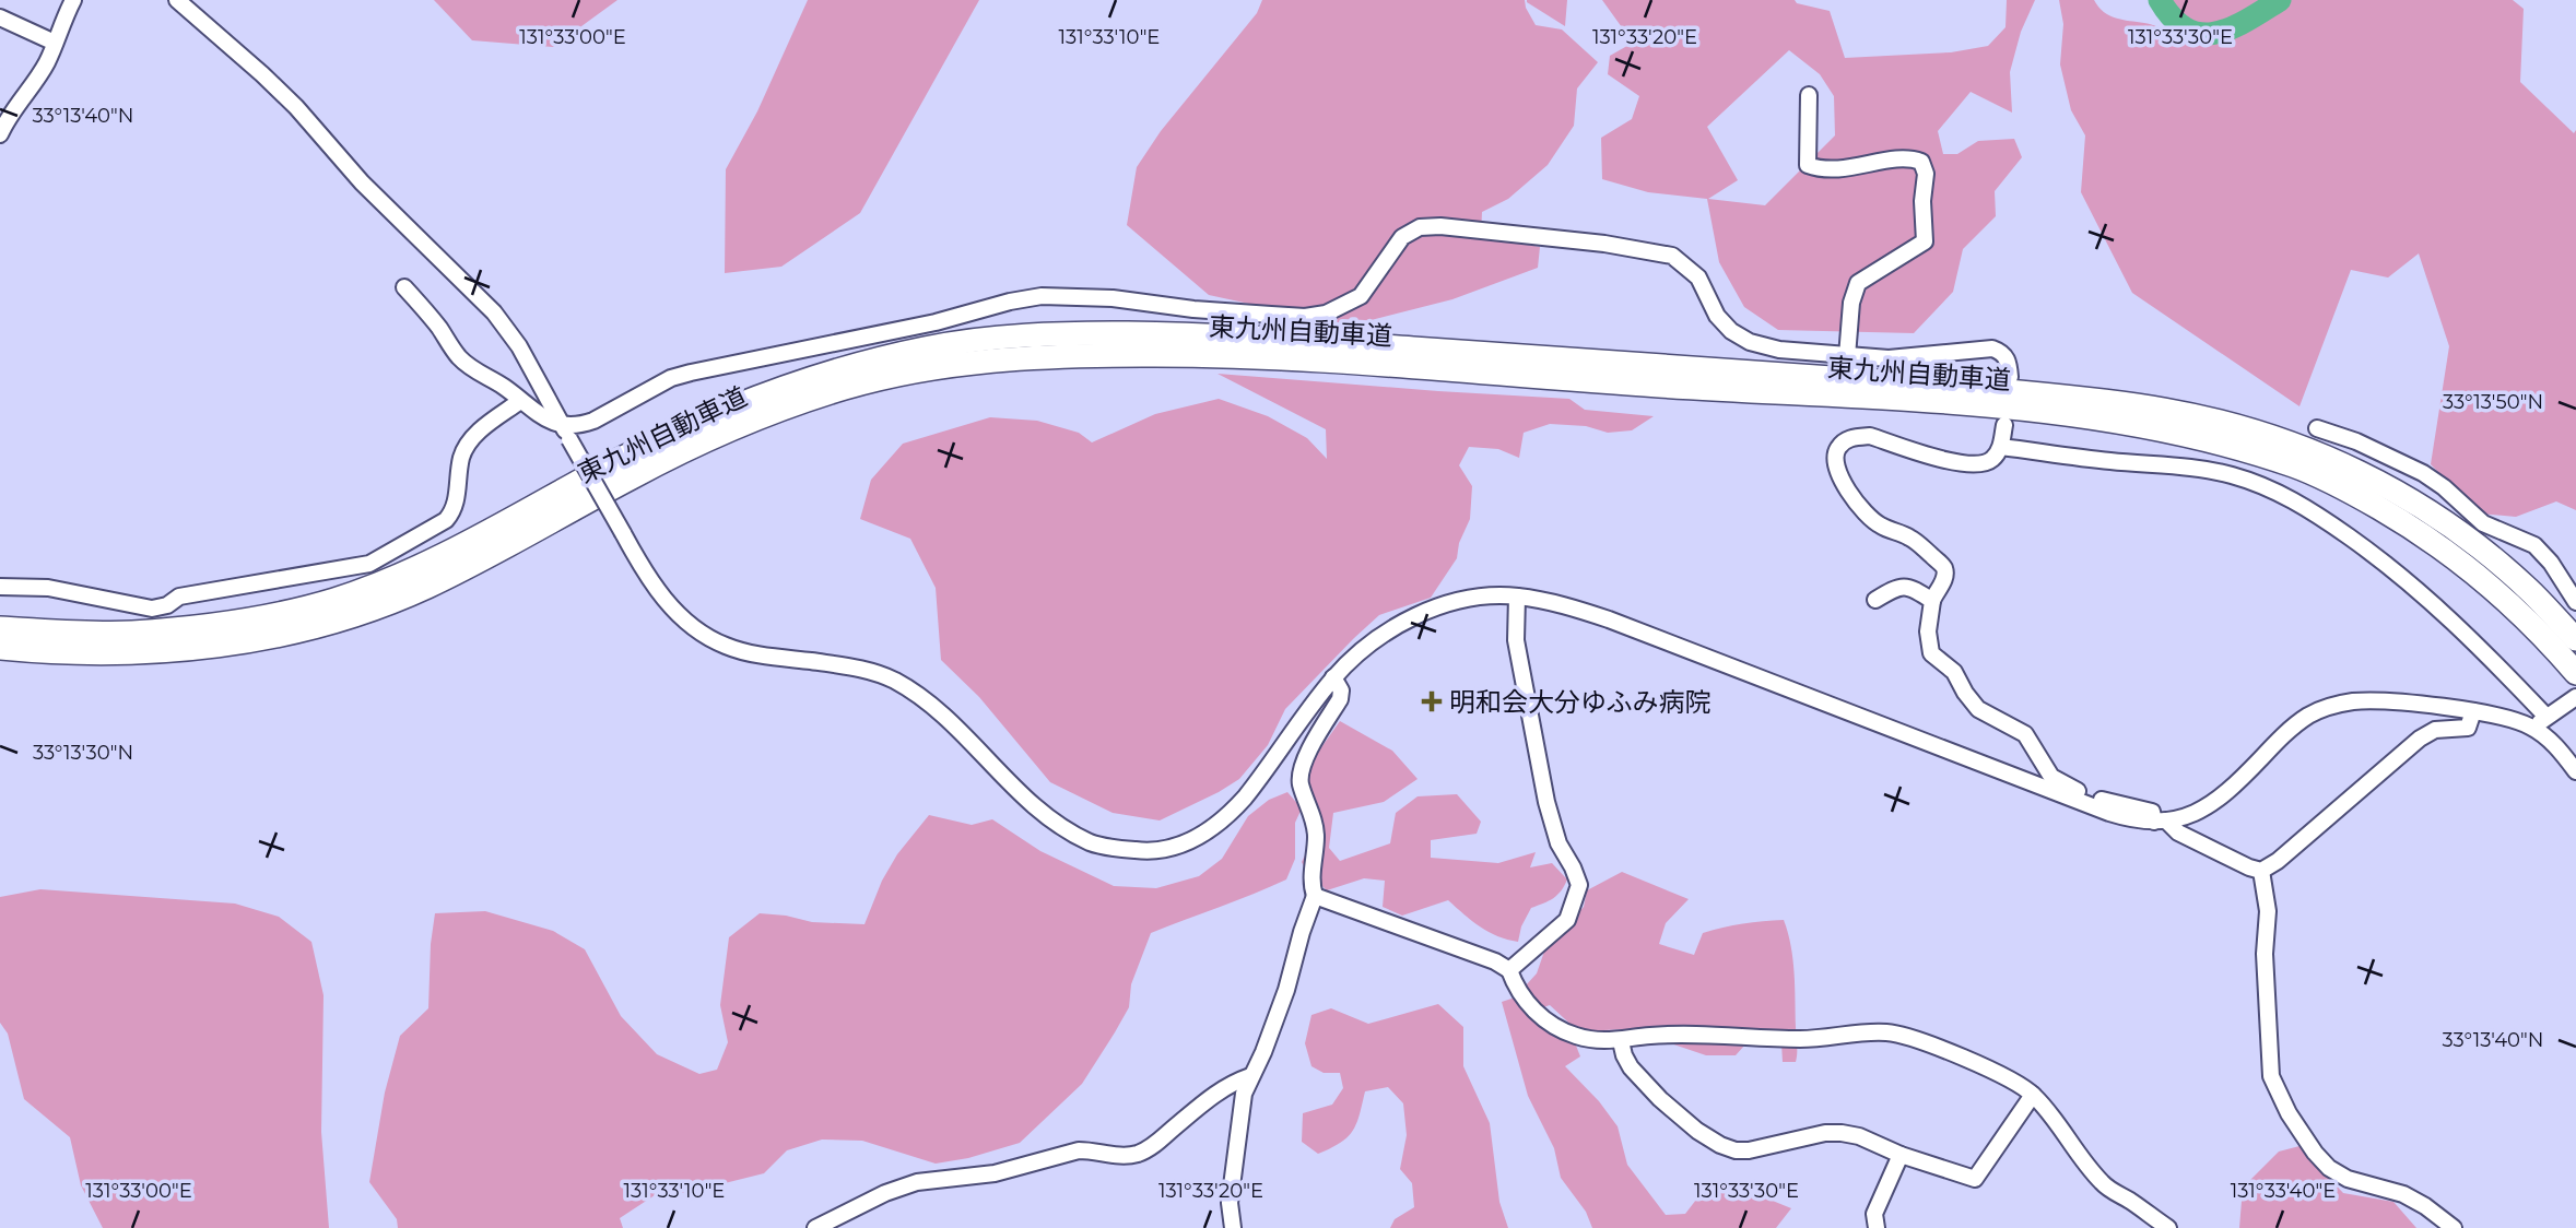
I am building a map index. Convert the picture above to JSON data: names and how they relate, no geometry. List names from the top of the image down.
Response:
{
  "streets": {
    "highway": ["東九州自動車道"]
  },
  "places": {
    "health": ["明和会大分ゆふみ病院"]
  },
  "coordinates": [
    "131°33'00\"E",
    "131°33'10\"E",
    "131°33'20\"E",
    "131°33'30\"E",
    "33°13'40\"N",
    "33°13'50\"N",
    "33°13'30\"N",
    "131°33'40\"E"
  ]
}
